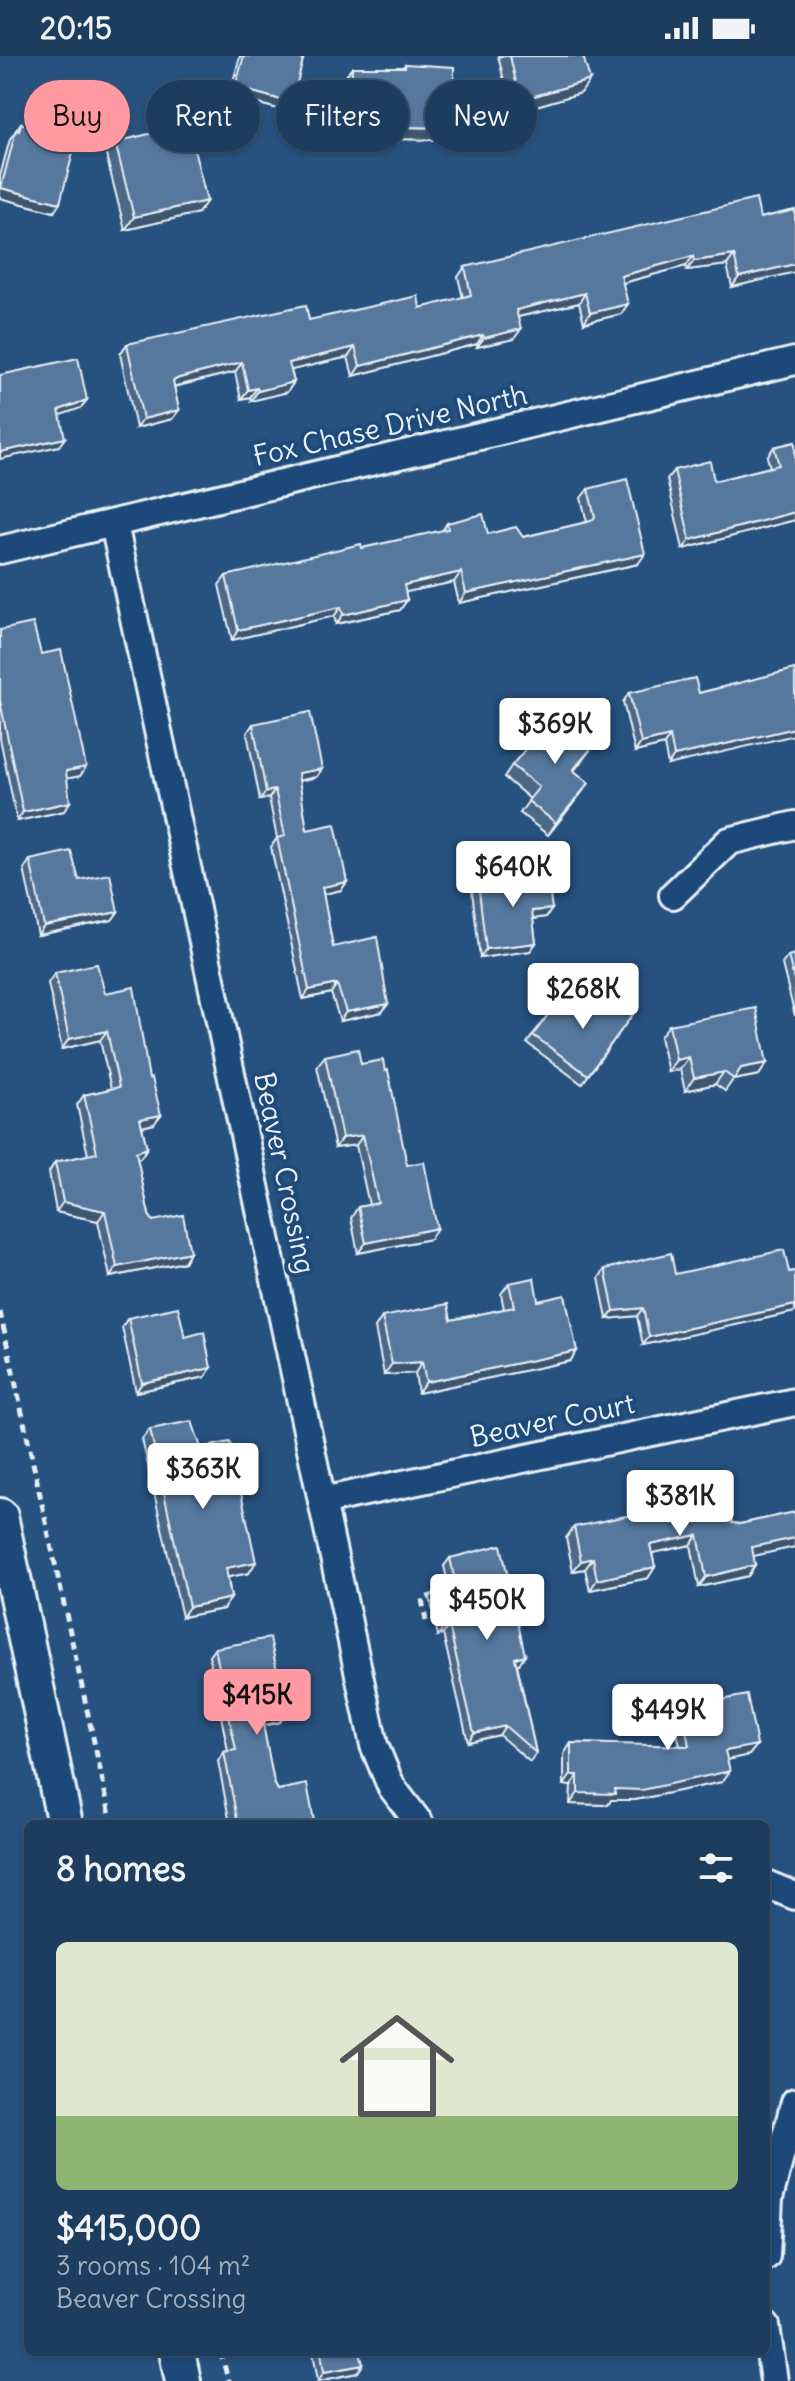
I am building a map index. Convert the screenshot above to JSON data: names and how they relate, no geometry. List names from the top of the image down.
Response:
{
  "streets": {
    "street": ["Fox Chase Drive North", "Beaver Crossing", "Beaver Court"]
  },
  "crossings": [
    ["Fox Chase Drive North", "Beaver Crossing"],
    ["Beaver Crossing", "Beaver Court"]
  ],
  "page": {
    "status": "20:15",
    "chip": [
      "Buy",
      "Rent",
      "Filters",
      "New"
    ],
    "price": [
      "$369K",
      "$640K",
      "$268K",
      "$363K",
      "$381K",
      "$450K",
      "$415K",
      "$449K"
    ],
    "heading": "8 homes",
    "list": [
      {
        "name": "$415,000",
        "note": "3 rooms · 104 m² · Beaver Crossing"
      }
    ]
  }
}
